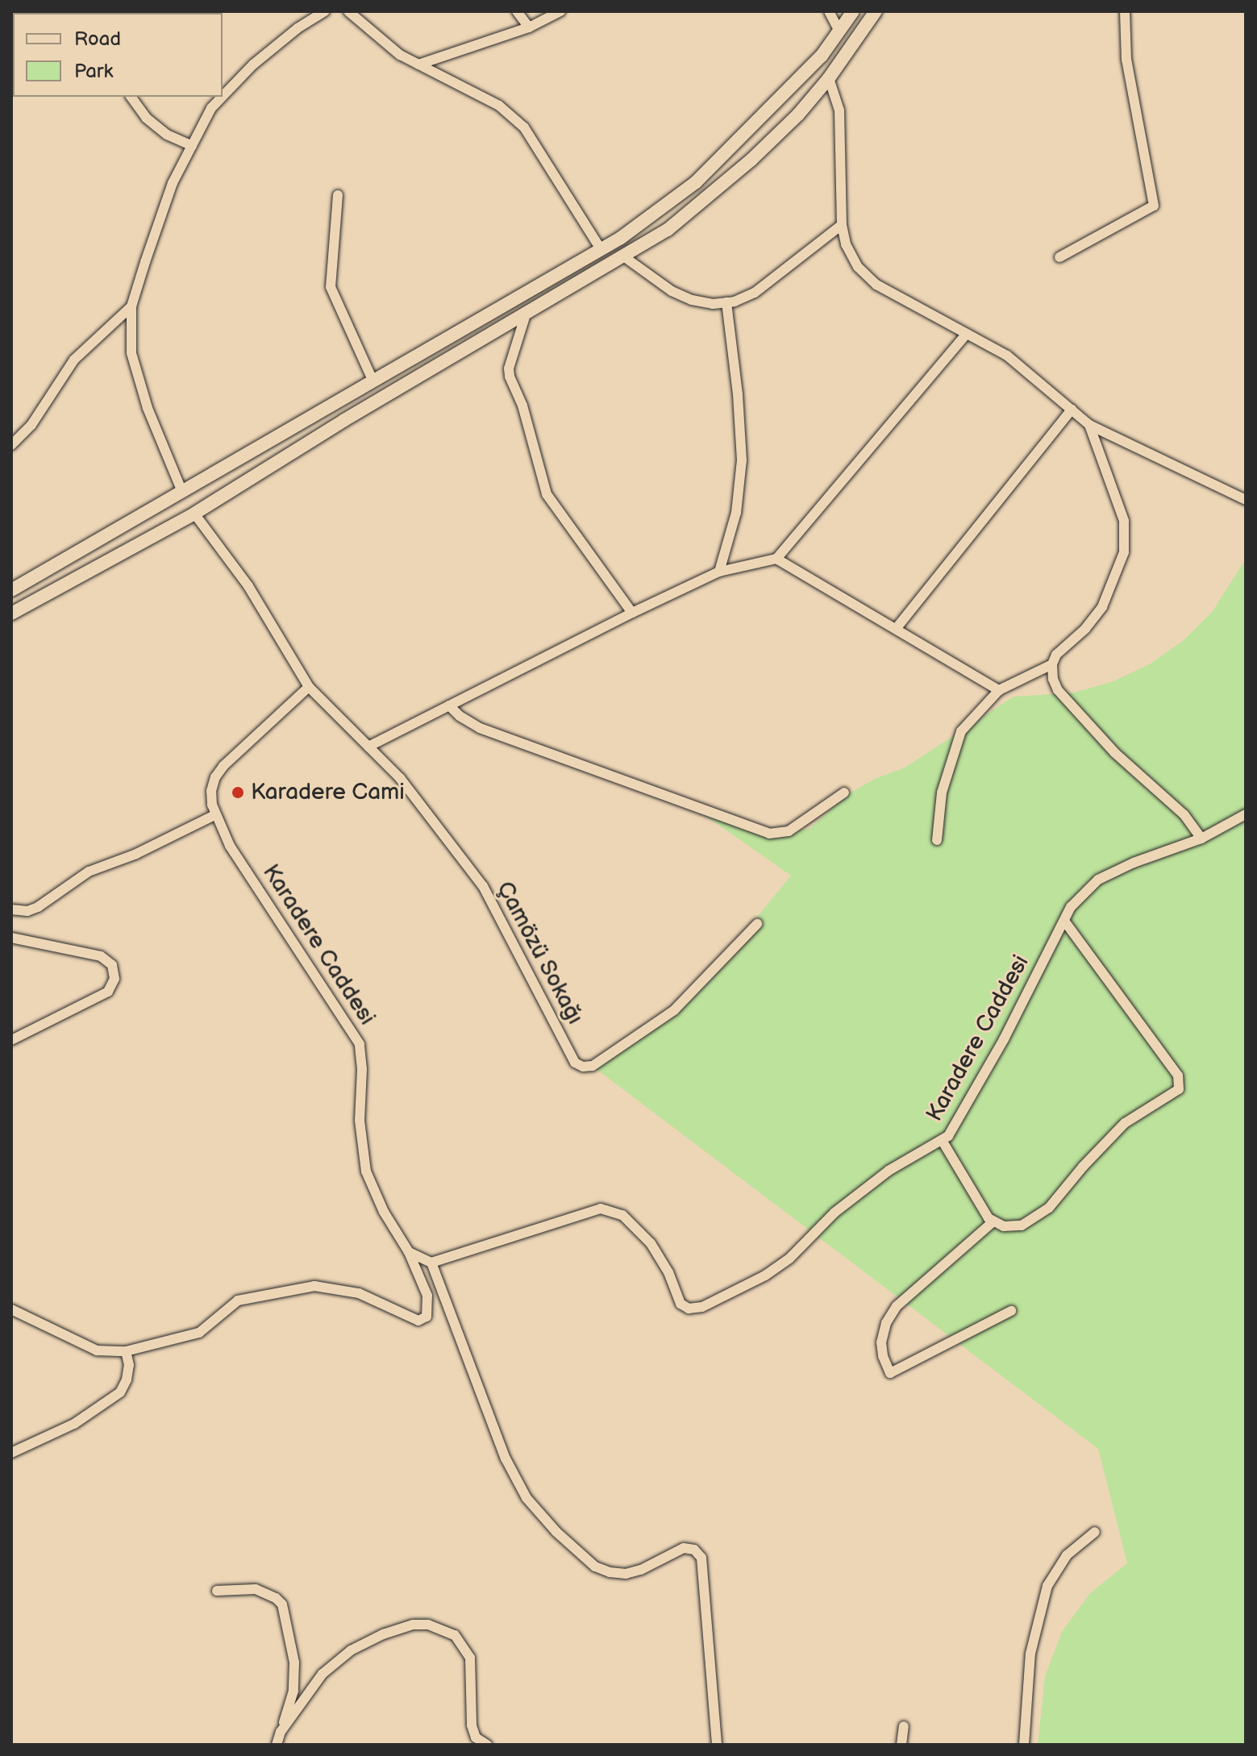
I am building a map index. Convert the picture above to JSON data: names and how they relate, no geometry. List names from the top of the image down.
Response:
{
  "streets": {
    "street": ["Karadere Caddesi", "Çamözü Sokağı"]
  },
  "crossings": [
    ["Karadere Caddesi", "Çamözü Sokağı"]
  ],
  "places": ["Karadere Cami"],
  "legend": ["Road", "Park"]
}
